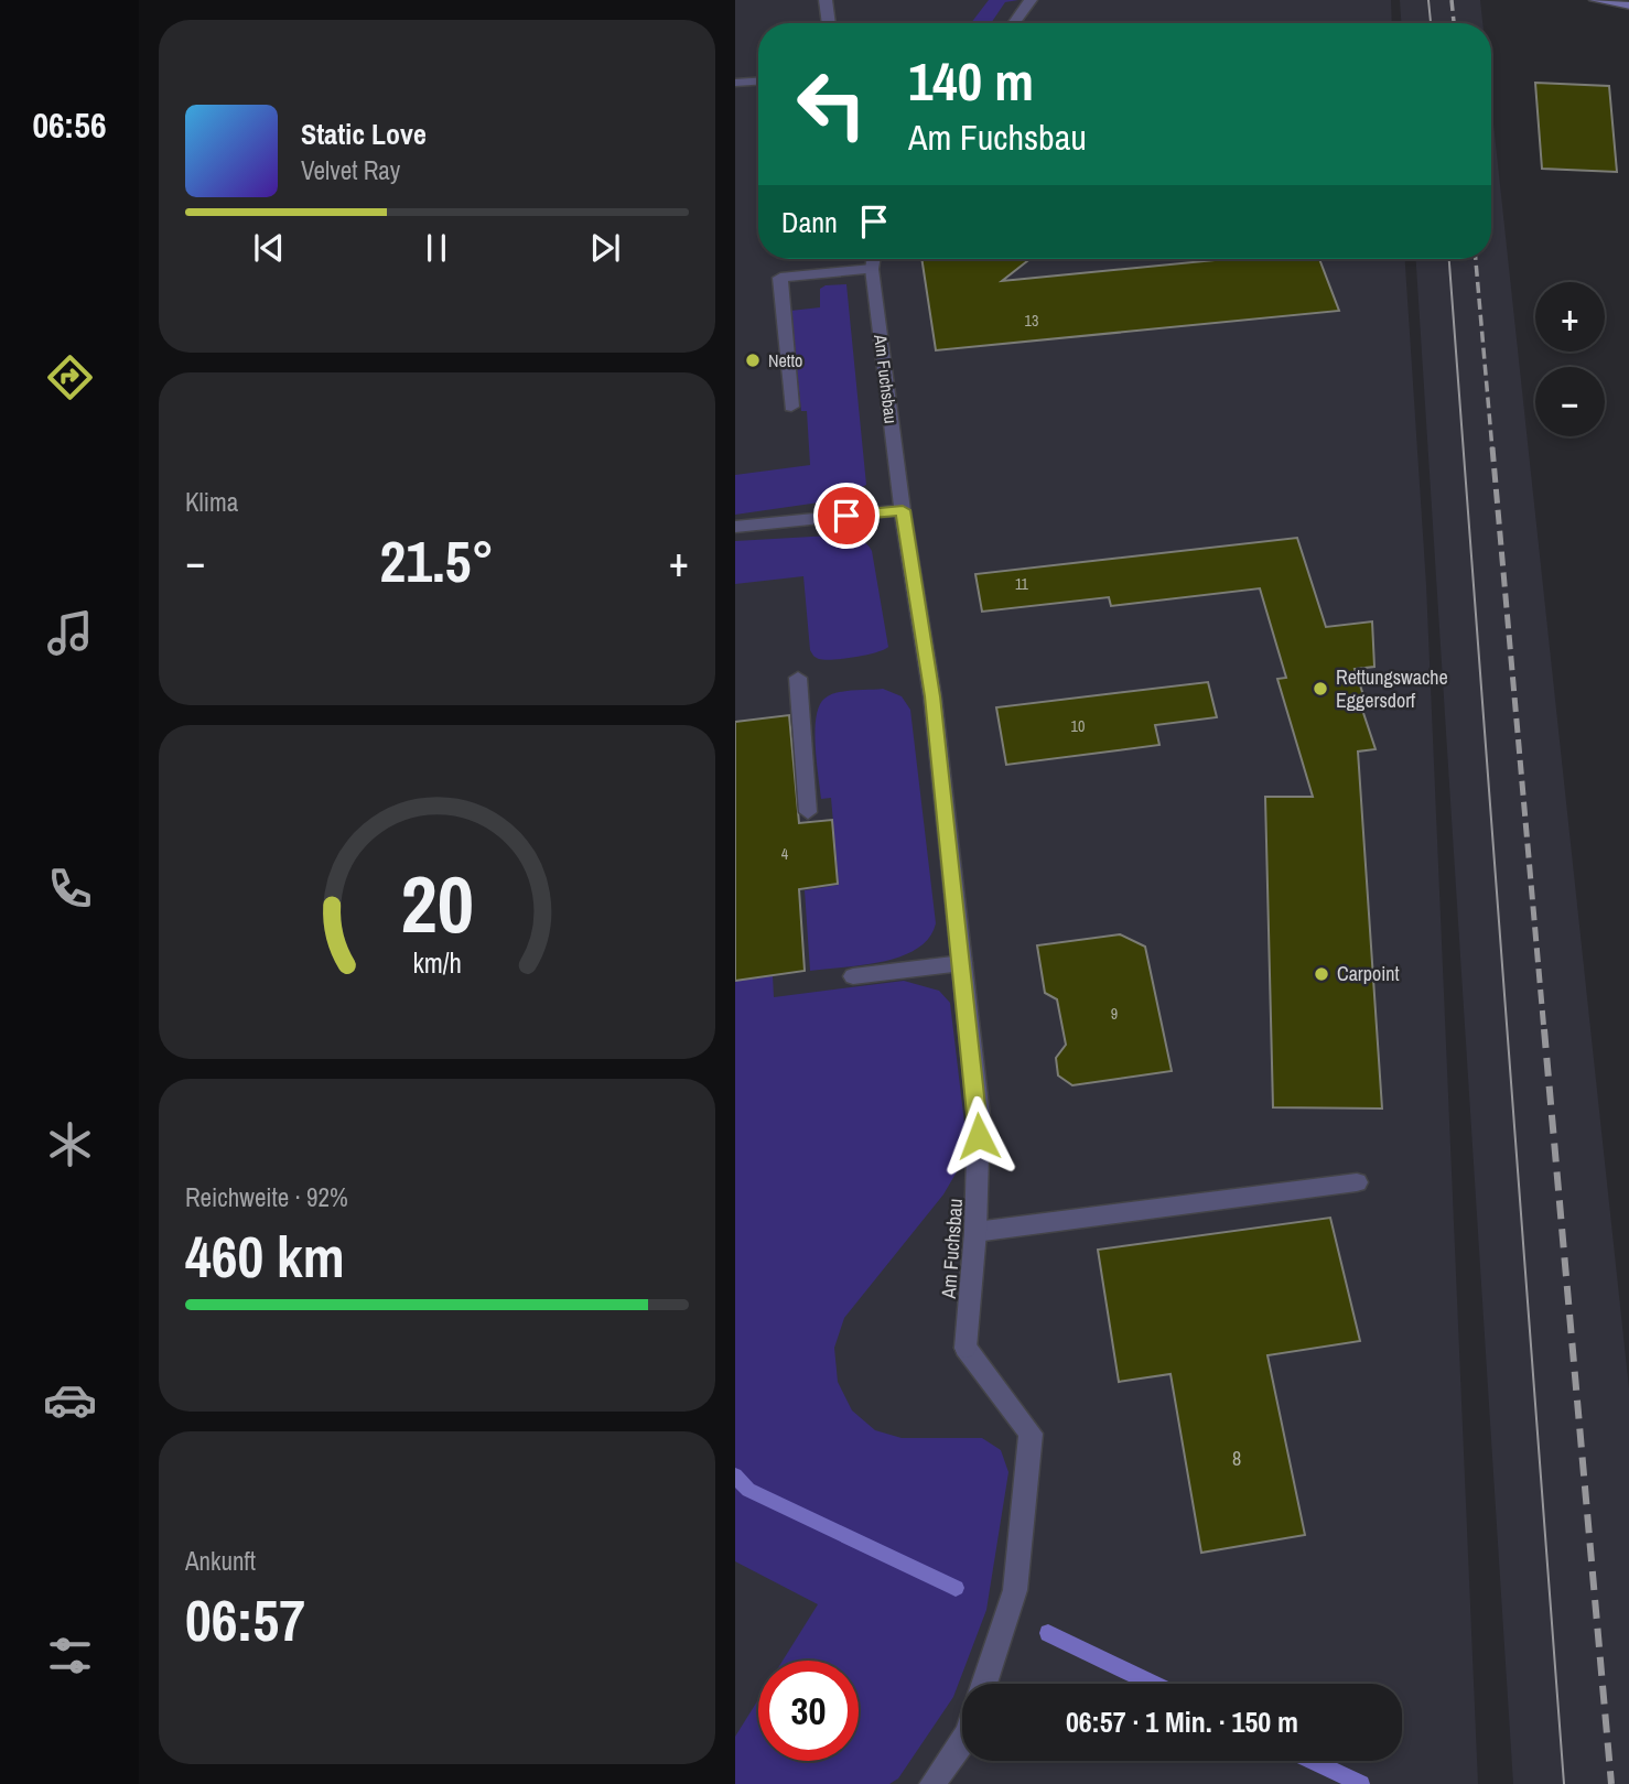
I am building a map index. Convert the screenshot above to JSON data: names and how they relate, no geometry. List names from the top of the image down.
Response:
{
  "streets": {
    "street": ["Am Fuchsbau"]
  },
  "places": ["Netto", "Rettungswache Eggersdorf", "Carpoint"],
  "house_numbers": [
    "13",
    "11",
    "10",
    "4",
    "9",
    "8"
  ],
  "page": {
    "tabs": "06:56",
    "turn": ["140 m", "Am Fuchsbau"],
    "song": ["Static Love", "Velvet Ray"],
    "then": "Dann",
    "map_buttons": ["+", "−"],
    "tile": [
      "Klima",
      ["Reichweite · 92%", "460 km"],
      ["Ankunft", "06:57"]
    ],
    "heat": ["−", "21.5°", "+"],
    "limit": "30",
    "trip": "06:57 · 1 Min. · 150 m",
    "gauge": ["20", "km/h"]
  }
}
